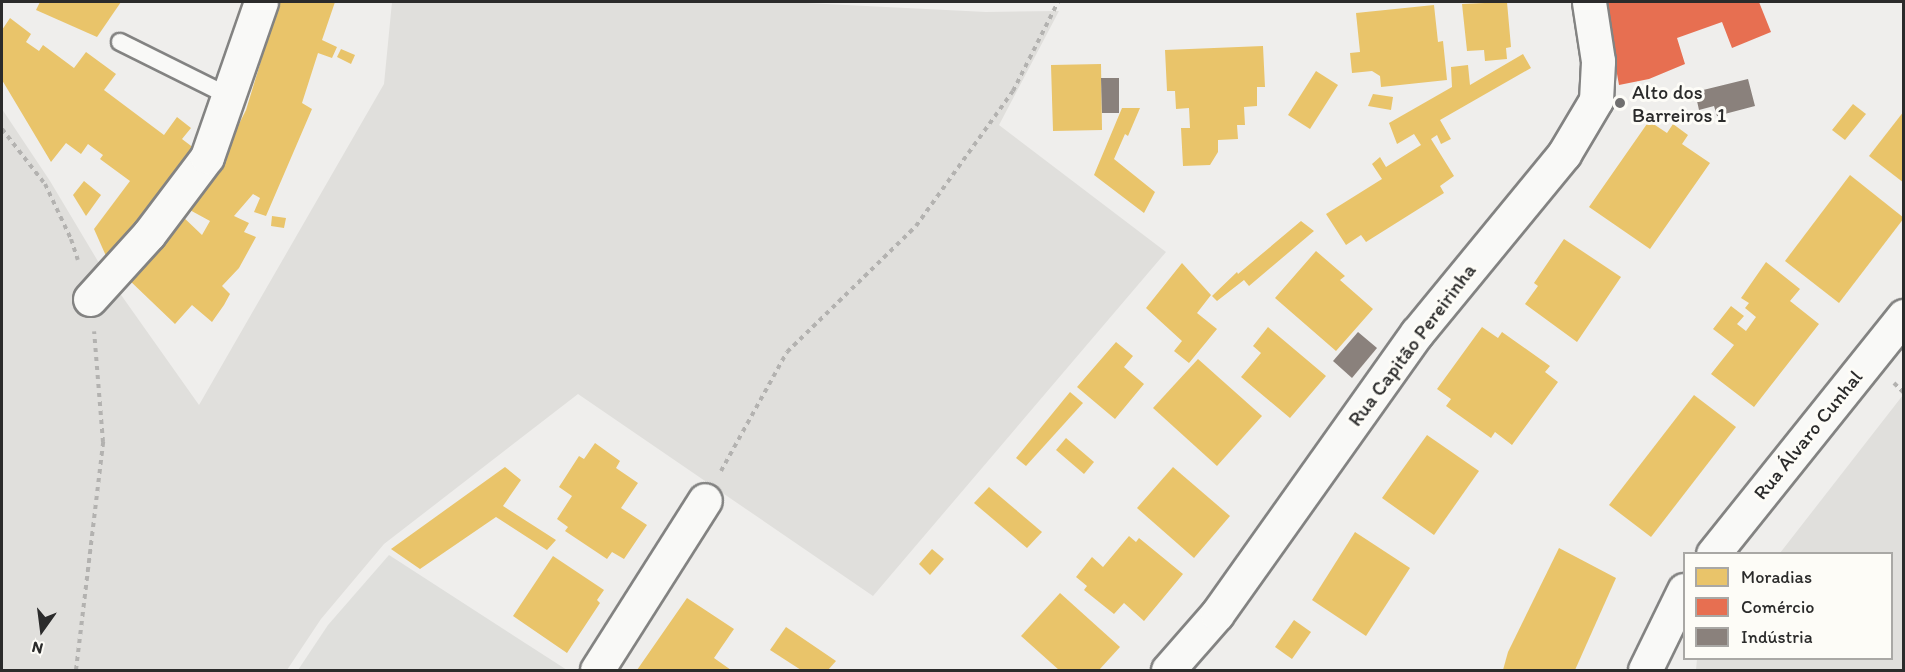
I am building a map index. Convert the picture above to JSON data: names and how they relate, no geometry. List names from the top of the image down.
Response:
{
  "streets": {
    "street": ["Rua Capitão Pereirinha", "Rua Álvaro Cunhal"]
  },
  "places": ["Alto dos Barreiros 1"],
  "legend": ["Moradias", "Comércio", "Indústria"],
  "north": "bottom"
}
